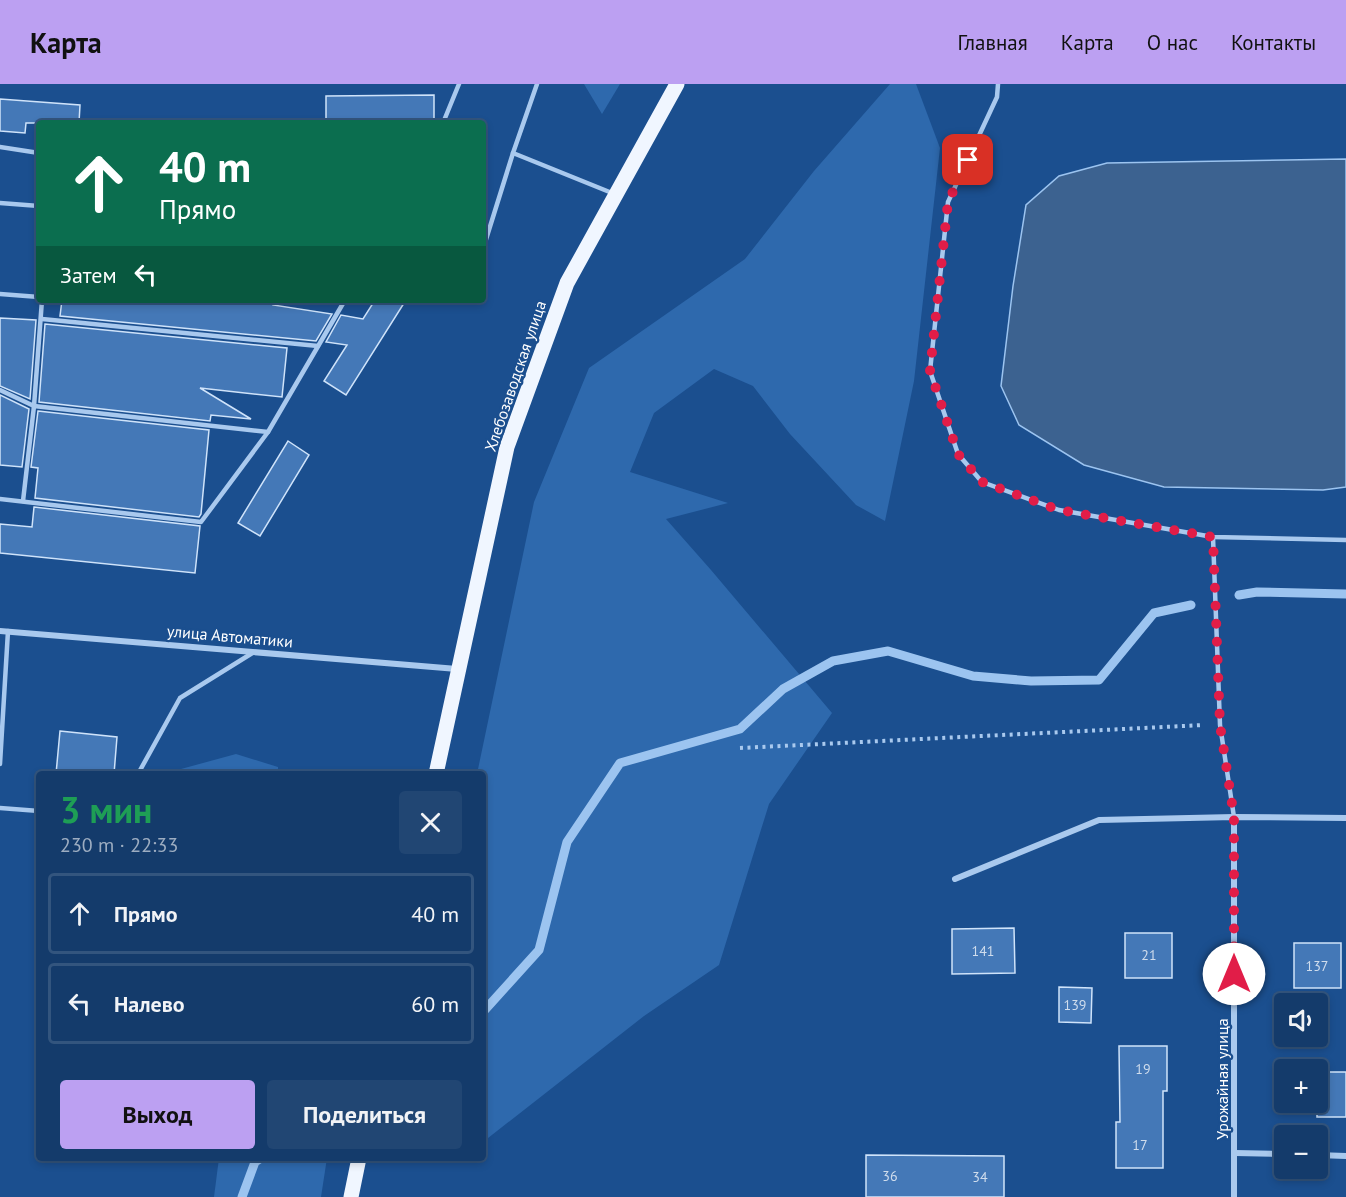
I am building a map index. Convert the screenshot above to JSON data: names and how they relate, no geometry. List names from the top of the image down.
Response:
{
  "streets": {
    "main road": ["Хлебозаводская улица"],
    "street": ["улица Автоматики", "Урожайная улица"]
  },
  "crossings": [
    ["Хлебозаводская улица", "улица Автоматики"]
  ],
  "house_numbers": [
    "141",
    "21",
    "137",
    "139",
    "19",
    "17",
    "36",
    "34"
  ],
  "page": {
    "header": "Карта",
    "nav": [
      "Главная",
      "Карта",
      "О нас",
      "Контакты"
    ],
    "turn": ["40 m", "Прямо"],
    "then": "Затем",
    "heading": ["3 мин", "230 m · 22:33"],
    "list": [
      {
        "name": "Прямо",
        "value": "40 m"
      },
      {
        "name": "Налево",
        "value": "60 m"
      }
    ],
    "map_buttons": ["+", "−"],
    "buttons": ["Выход", "Поделиться"]
  }
}
